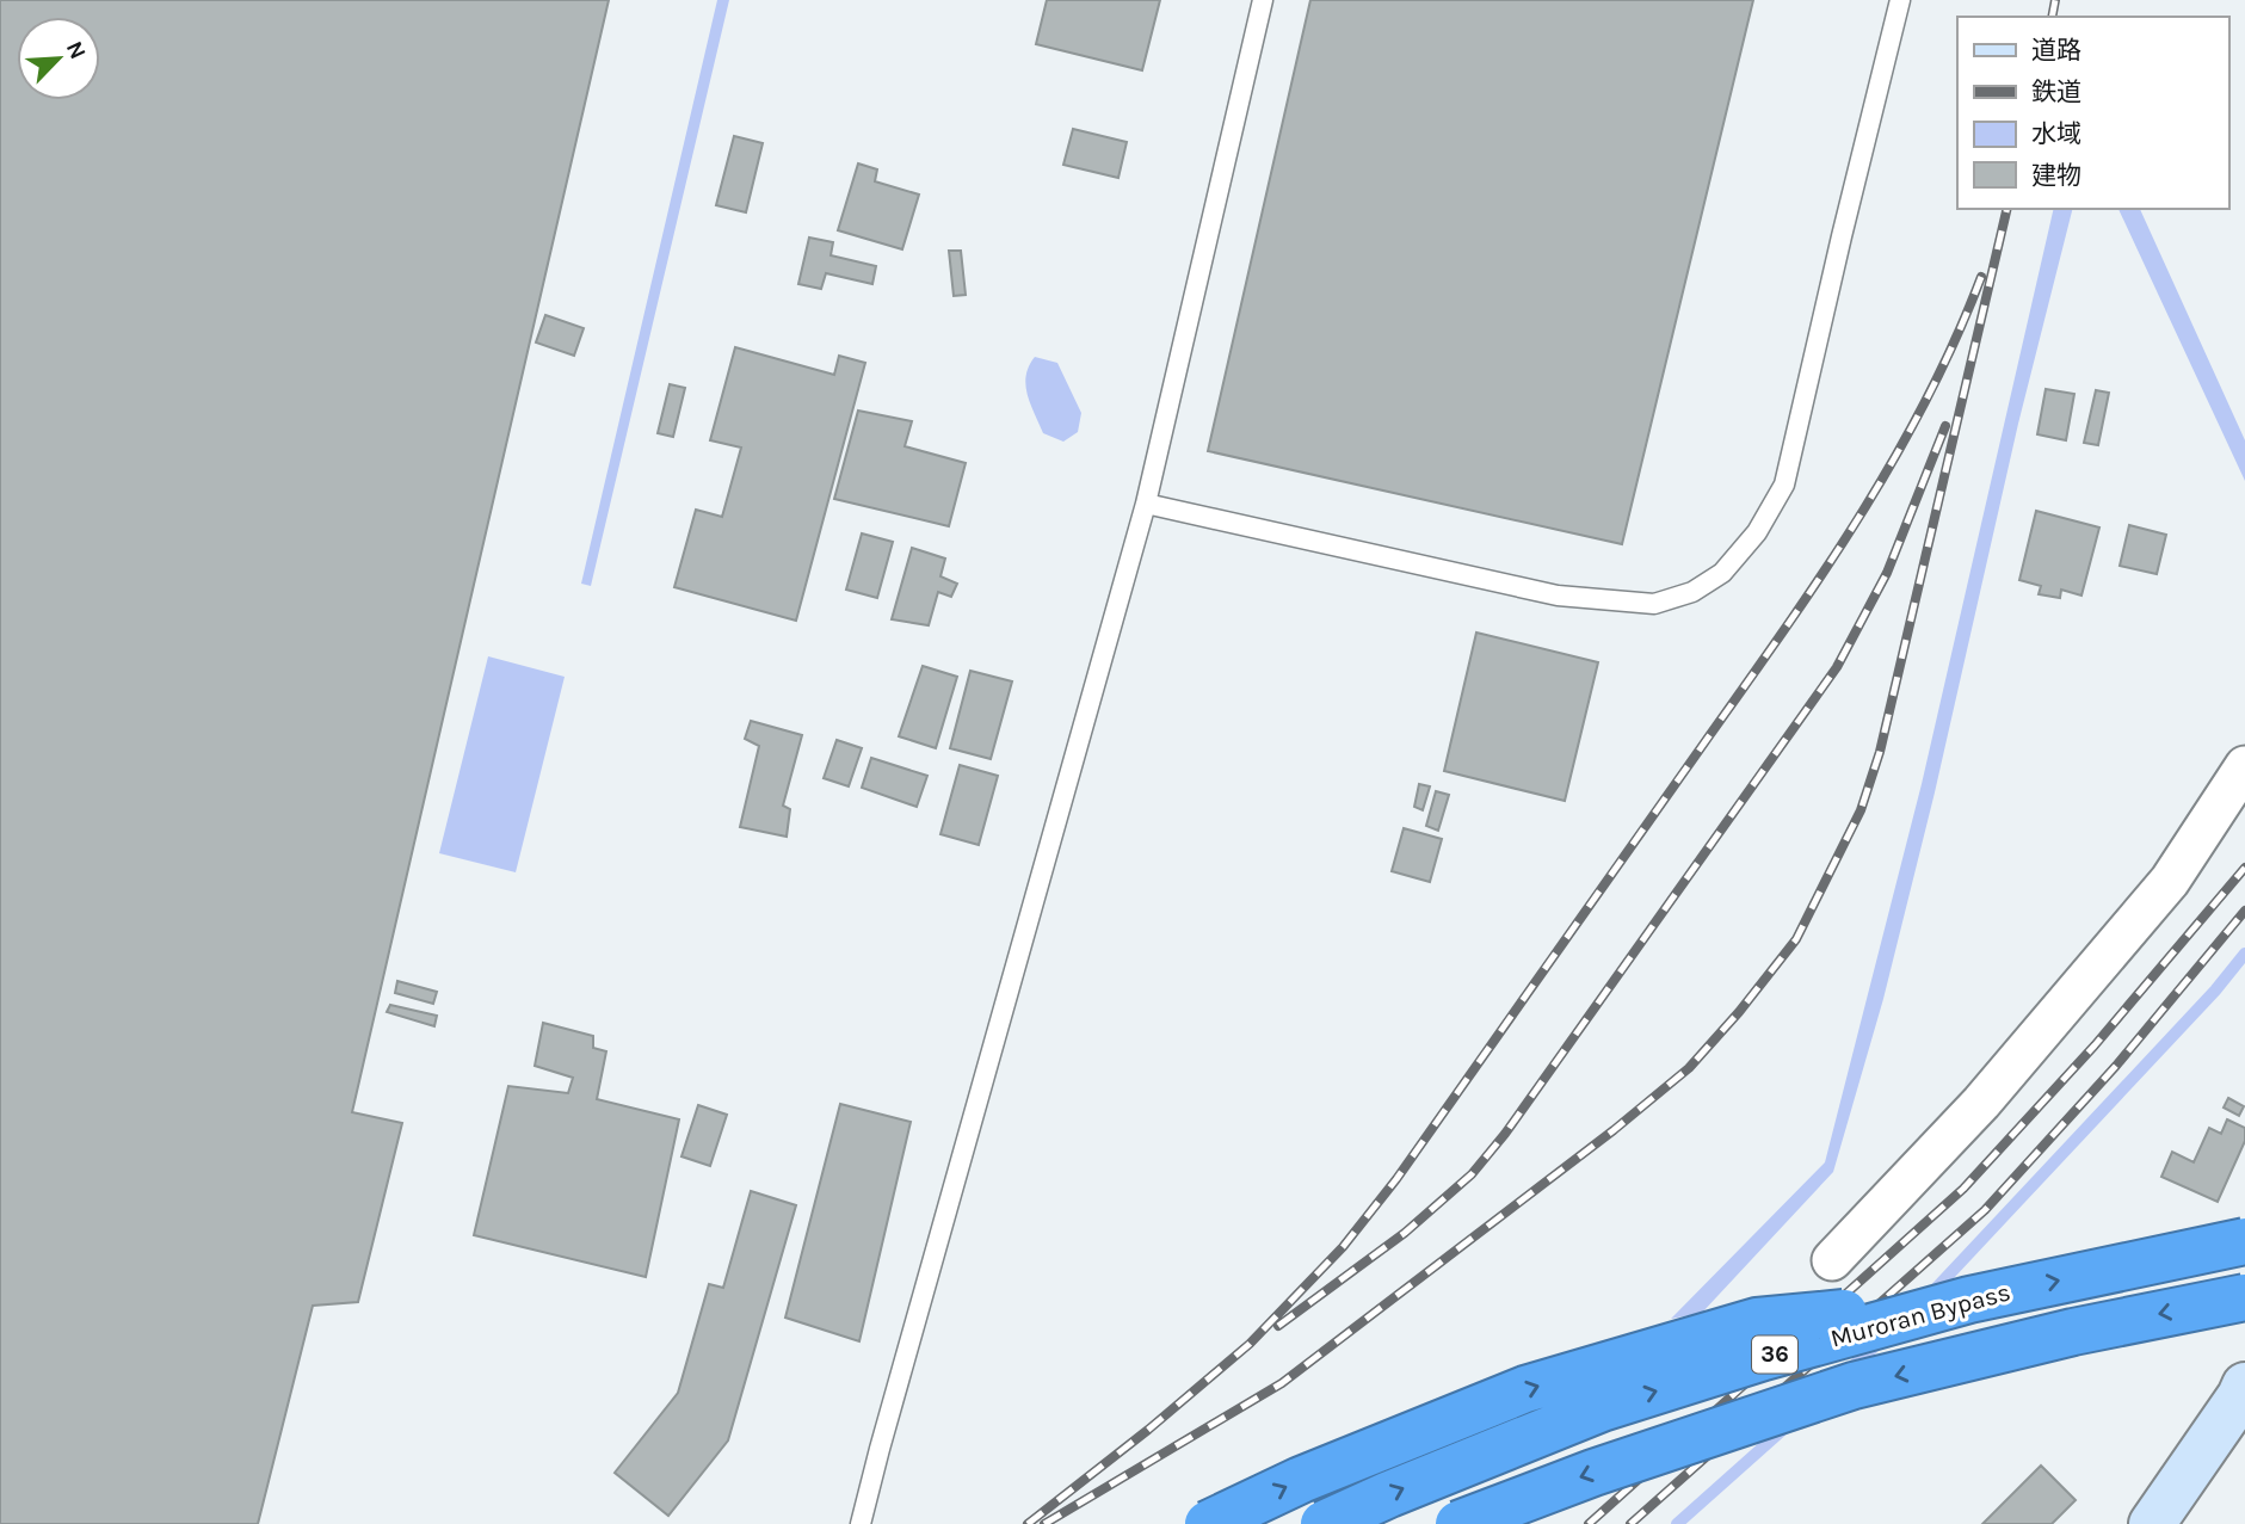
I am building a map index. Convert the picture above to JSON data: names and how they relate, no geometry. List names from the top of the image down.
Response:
{
  "streets": {
    "highway": ["Muroran Bypass", "36"]
  },
  "legend": [
    "道路",
    "鉄道",
    "水域",
    "建物"
  ],
  "north": "top right"
}
